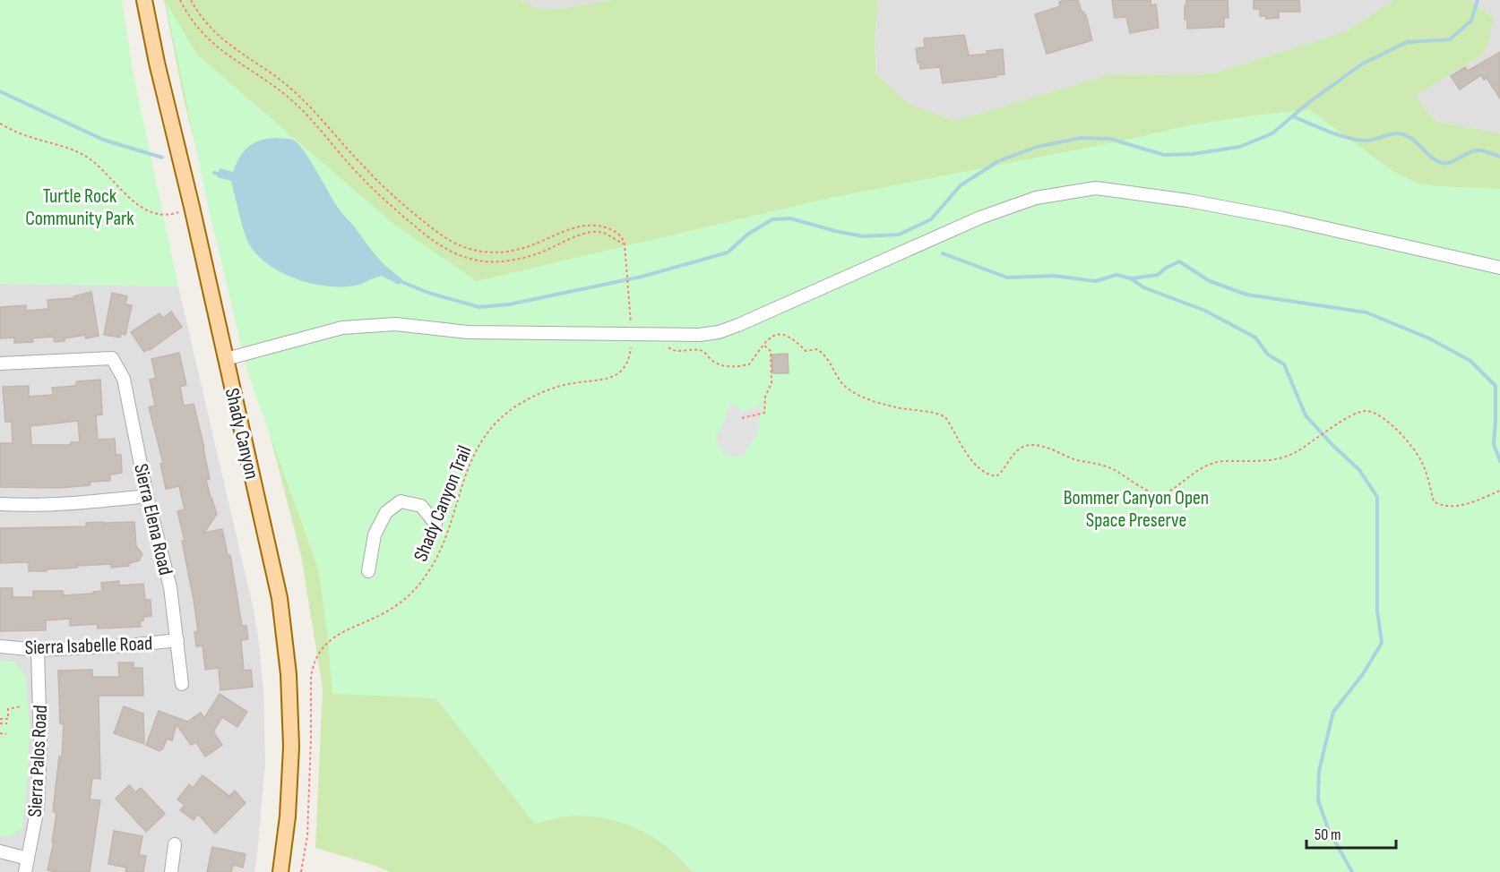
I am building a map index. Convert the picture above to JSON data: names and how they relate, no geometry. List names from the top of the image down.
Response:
{
  "streets": {
    "main road": ["Shady Canyon"],
    "street": ["Sierra Elena Road", "Sierra Isabelle Road", "Sierra Palos Road"],
    "path": ["Shady Canyon Trail"]
  },
  "crossings": [
    ["Sierra Elena Road", "Sierra Isabelle Road"],
    ["Sierra Isabelle Road", "Sierra Palos Road"]
  ],
  "parks": ["Turtle Rock Community Park", "Bommer Canyon Open Space Preserve"],
  "scale_bar": "50 m"
}
